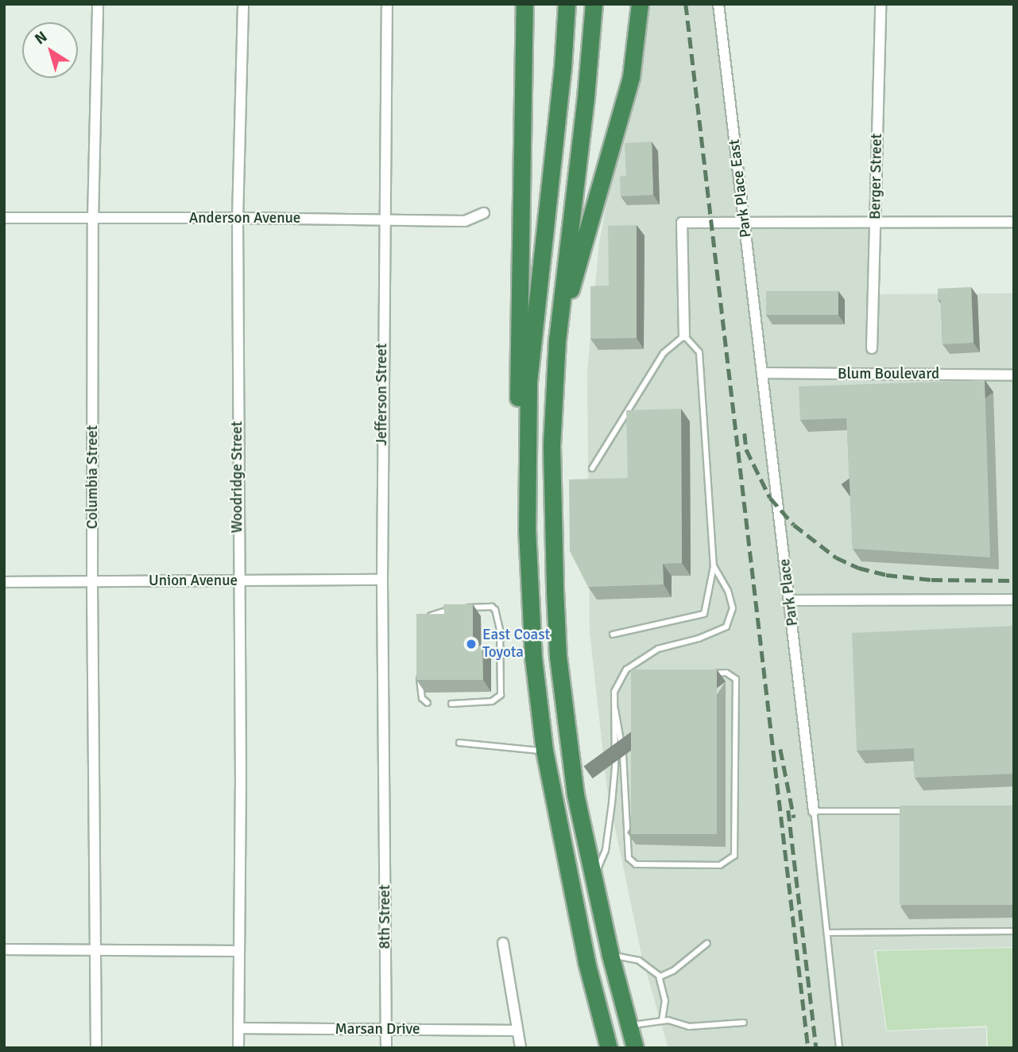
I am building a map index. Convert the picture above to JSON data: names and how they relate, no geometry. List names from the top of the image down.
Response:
{
  "streets": {
    "street": [
      "Berger Street",
      "Park Place East",
      "Anderson Avenue",
      "Blum Boulevard",
      "Jefferson Street",
      "Columbia Street",
      "Woodridge Street",
      "Union Avenue",
      "Park Place",
      "8th Street",
      "Marsan Drive"
    ]
  },
  "crossings": [
    ["Park Place East", "Blum Boulevard"],
    ["Park Place East", "Park Place"],
    ["Anderson Avenue", "Jefferson Street"],
    ["Anderson Avenue", "Columbia Street"],
    ["Anderson Avenue", "Woodridge Street"],
    ["Blum Boulevard", "Park Place"],
    ["Jefferson Street", "Union Avenue"],
    ["Jefferson Street", "8th Street"],
    ["Columbia Street", "Union Avenue"],
    ["Woodridge Street", "Union Avenue"],
    ["Woodridge Street", "Marsan Drive"],
    ["8th Street", "Marsan Drive"]
  ],
  "places": ["East Coast Toyota"],
  "north": "top left"
}
